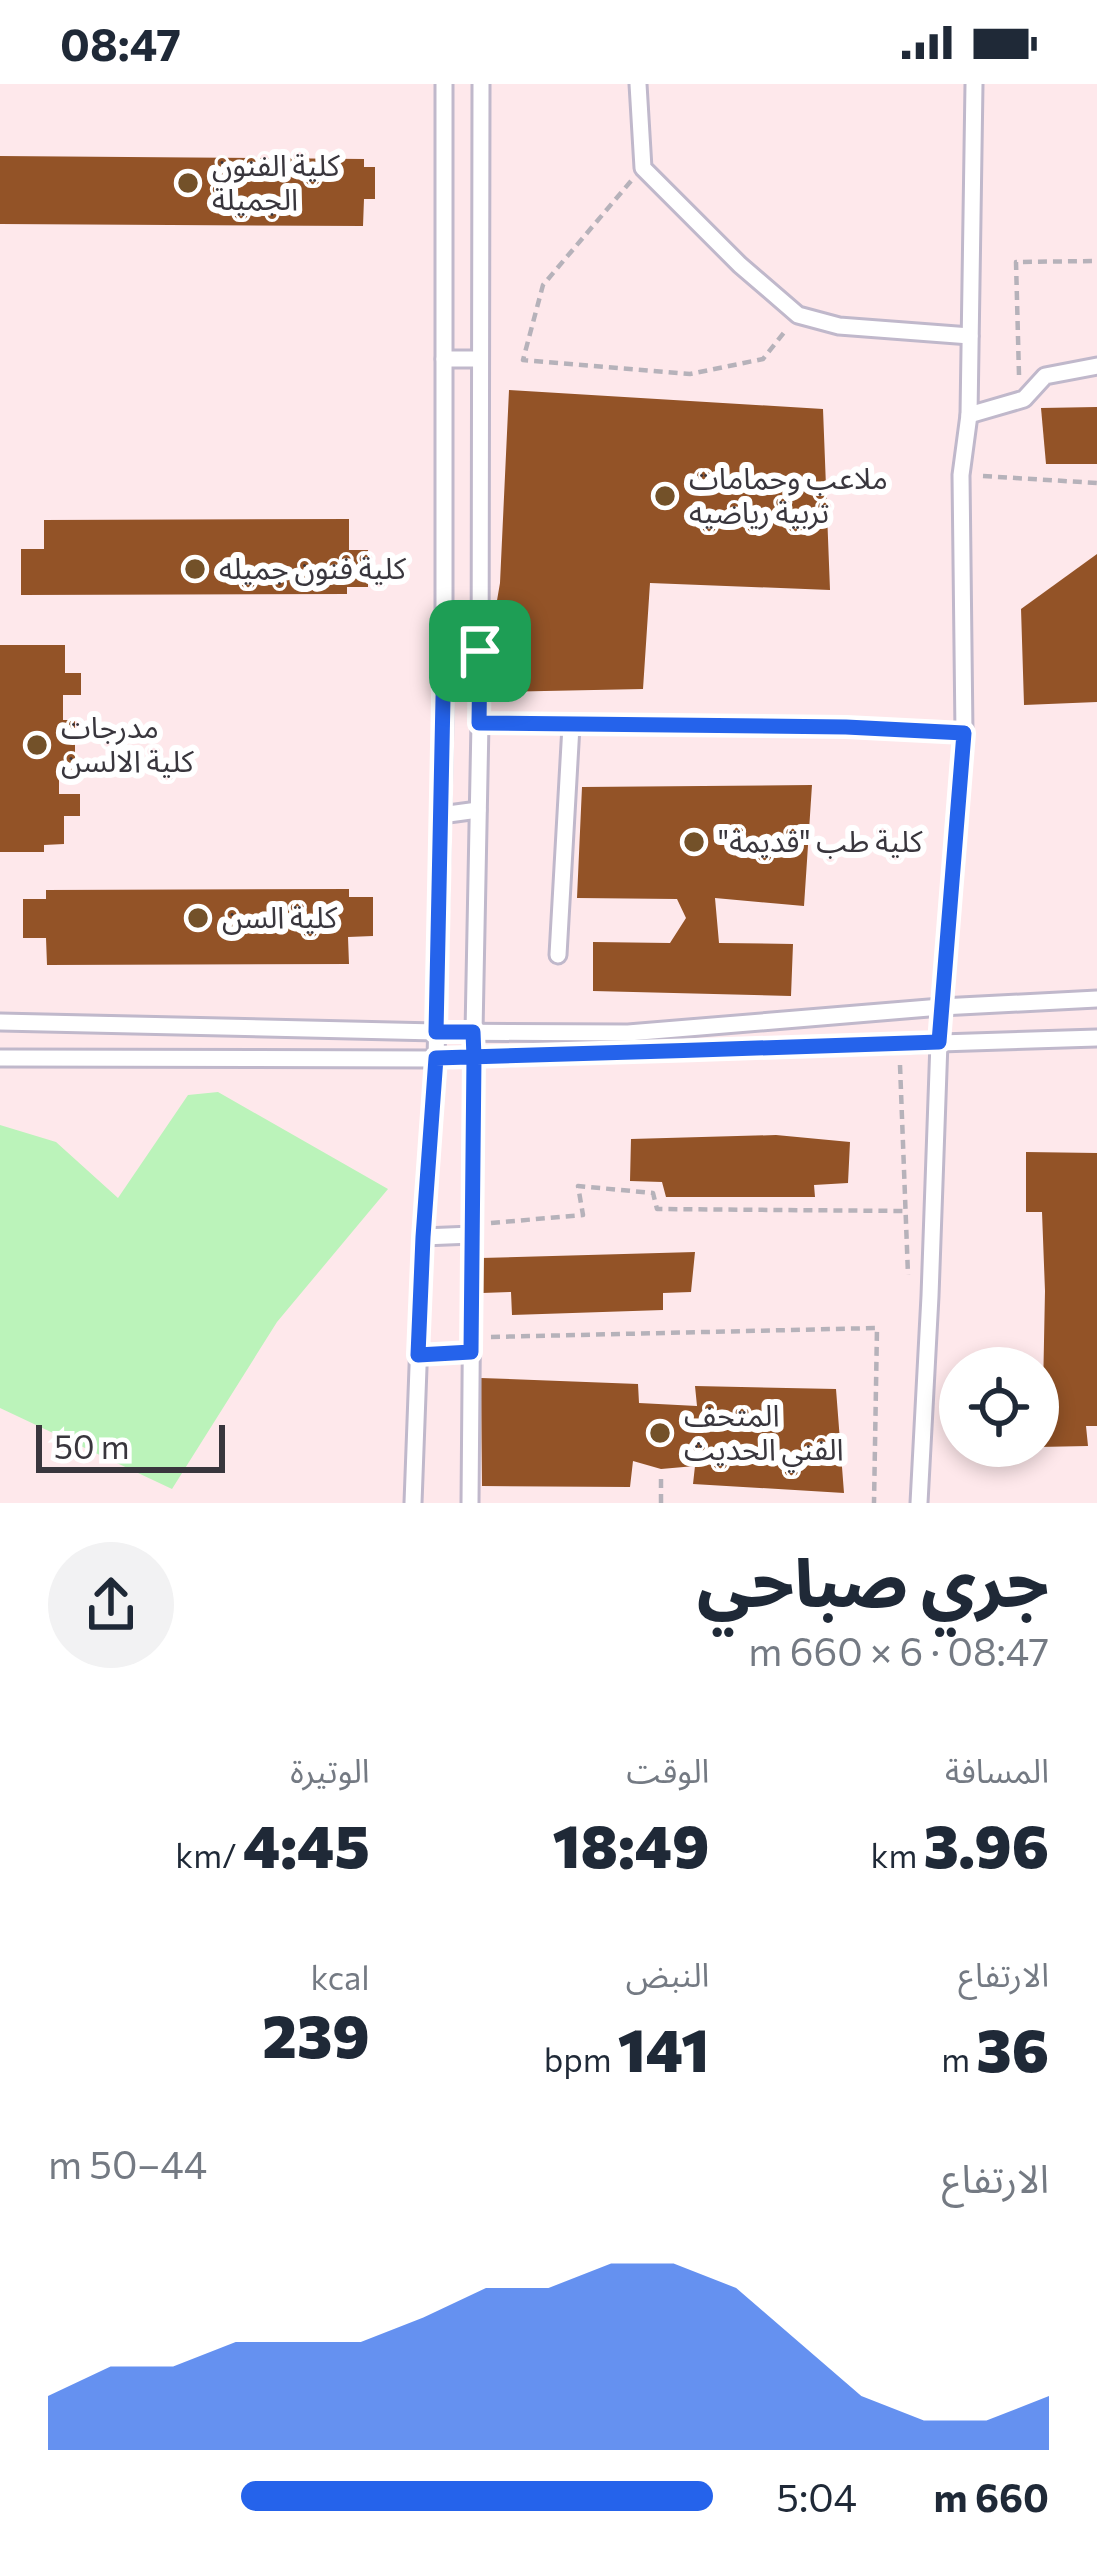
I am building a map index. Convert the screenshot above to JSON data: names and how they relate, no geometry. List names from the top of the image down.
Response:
{
  "places": [
    "كلية الفنون الجميلة",
    "ملاعب وحمامات تربية رياضيه",
    "كلية فنون جميله",
    "مدرجات كلية الالسن",
    "\"كلية طب \"قديمة",
    "كلية السن",
    "المتحف الفني الحديث"
  ],
  "scale_bar": "50 m",
  "page": {
    "status": "08:47",
    "scale": "50 m",
    "heading": ["جري صباحي", "08:47 · 6 × 660 m"],
    "stats": [
      ["المسافة", "3.96 km"],
      ["الوقت", "18:49"],
      ["الوتيرة", "4:45 /km"],
      ["الارتفاع", "36 m"],
      ["النبض", "141 bpm"],
      ["kcal", "239"]
    ],
    "chart": ["الارتفاع", "44–50 m"],
    "list": [
      {
        "name": "660 m",
        "note": "5:04"
      }
    ]
  }
}
